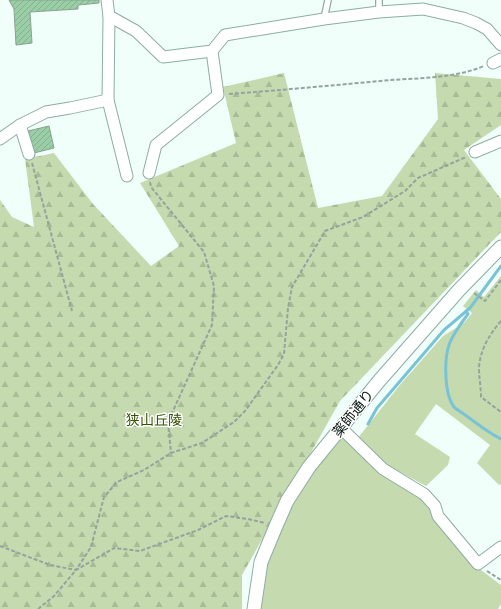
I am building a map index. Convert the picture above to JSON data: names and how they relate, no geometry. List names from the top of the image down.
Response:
{
  "streets": {
    "street": ["薬師通り"]
  },
  "parks": ["狭山丘陵"]
}
